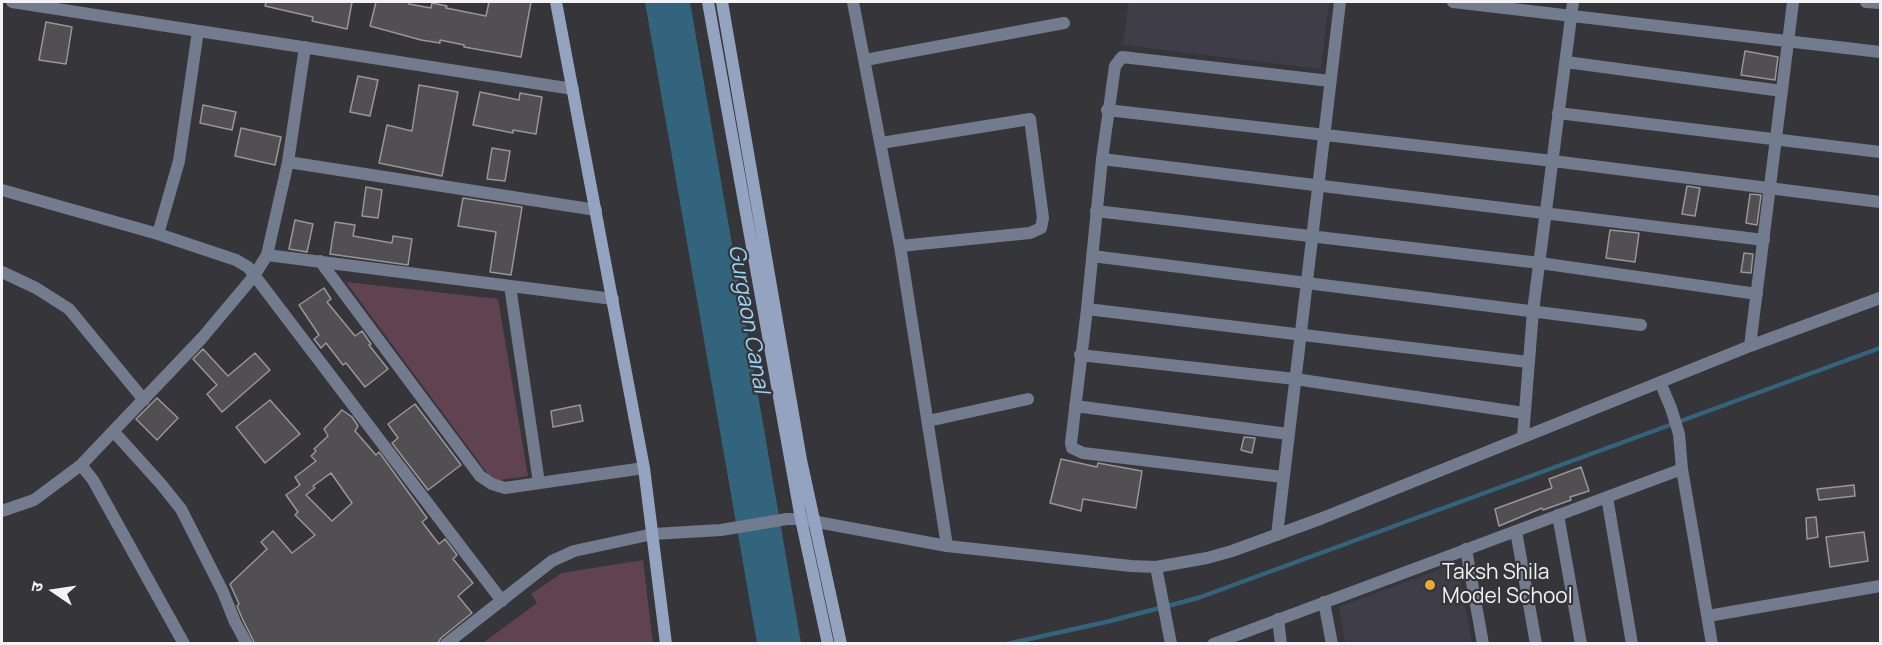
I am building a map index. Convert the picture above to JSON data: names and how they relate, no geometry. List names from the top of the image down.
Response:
{
  "water": ["Gurgaon Canal"],
  "places": ["Taksh Shila Model School"],
  "north": "left"
}
